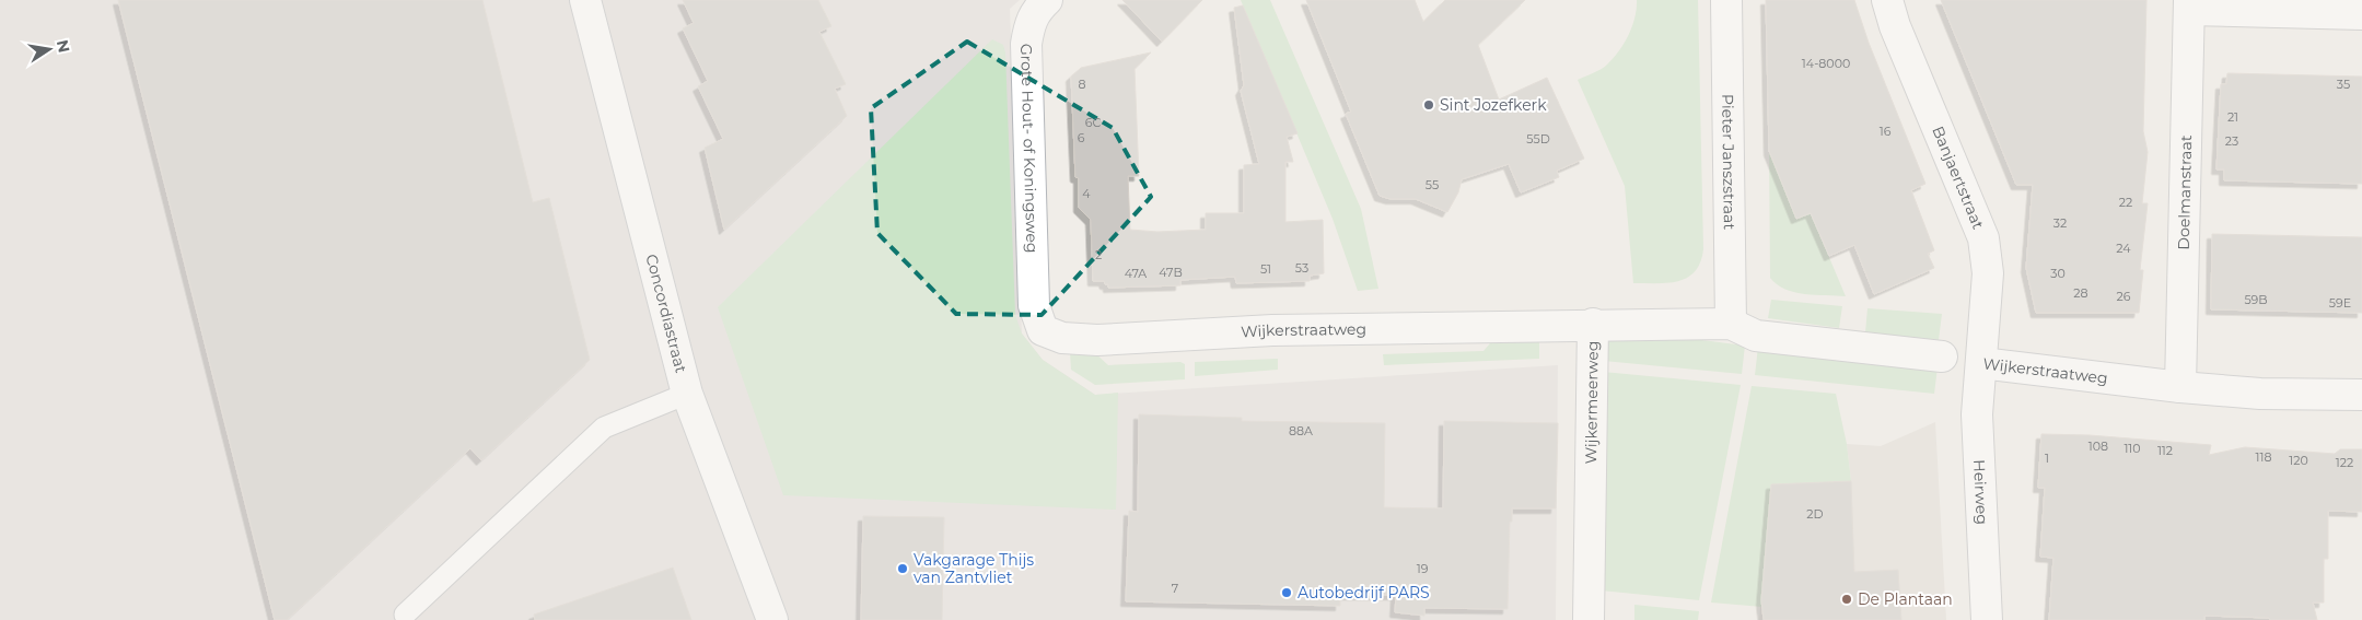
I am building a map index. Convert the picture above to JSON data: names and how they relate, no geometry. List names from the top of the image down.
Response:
{
  "streets": {
    "street": [
      "Grote Hout- of Koningsweg",
      "Pieter Janszstraat",
      "Banjaertstraat",
      "Doelmanstraat",
      "Concordiastraat",
      "Wijkerstraatweg",
      "Wijkermeerweg",
      "Heirweg"
    ]
  },
  "crossings": [
    ["Grote Hout- of Koningsweg", "Wijkerstraatweg"],
    ["Pieter Janszstraat", "Wijkerstraatweg"],
    ["Pieter Janszstraat", "Wijkermeerweg"],
    ["Banjaertstraat", "Wijkerstraatweg"],
    ["Banjaertstraat", "Heirweg"],
    ["Doelmanstraat", "Wijkerstraatweg"],
    ["Wijkerstraatweg", "Wijkermeerweg"],
    ["Wijkerstraatweg", "Heirweg"]
  ],
  "places": [
    "Sint Jozefkerk",
    "Vakgarage Thijs van Zantvliet",
    "Autobedrijf PARS",
    "De Plantaan"
  ],
  "house_numbers": [
    "14-8000",
    "8",
    "35",
    "21",
    "6C",
    "16",
    "6",
    "55D",
    "23",
    "55",
    "4",
    "22",
    "32",
    "24",
    "2",
    "53",
    "51",
    "47B",
    "47A",
    "30",
    "28",
    "26",
    "59B",
    "59E",
    "88A",
    "108",
    "110",
    "112",
    "118",
    "1",
    "120",
    "122",
    "2D",
    "19",
    "7"
  ],
  "north": "right"
}
